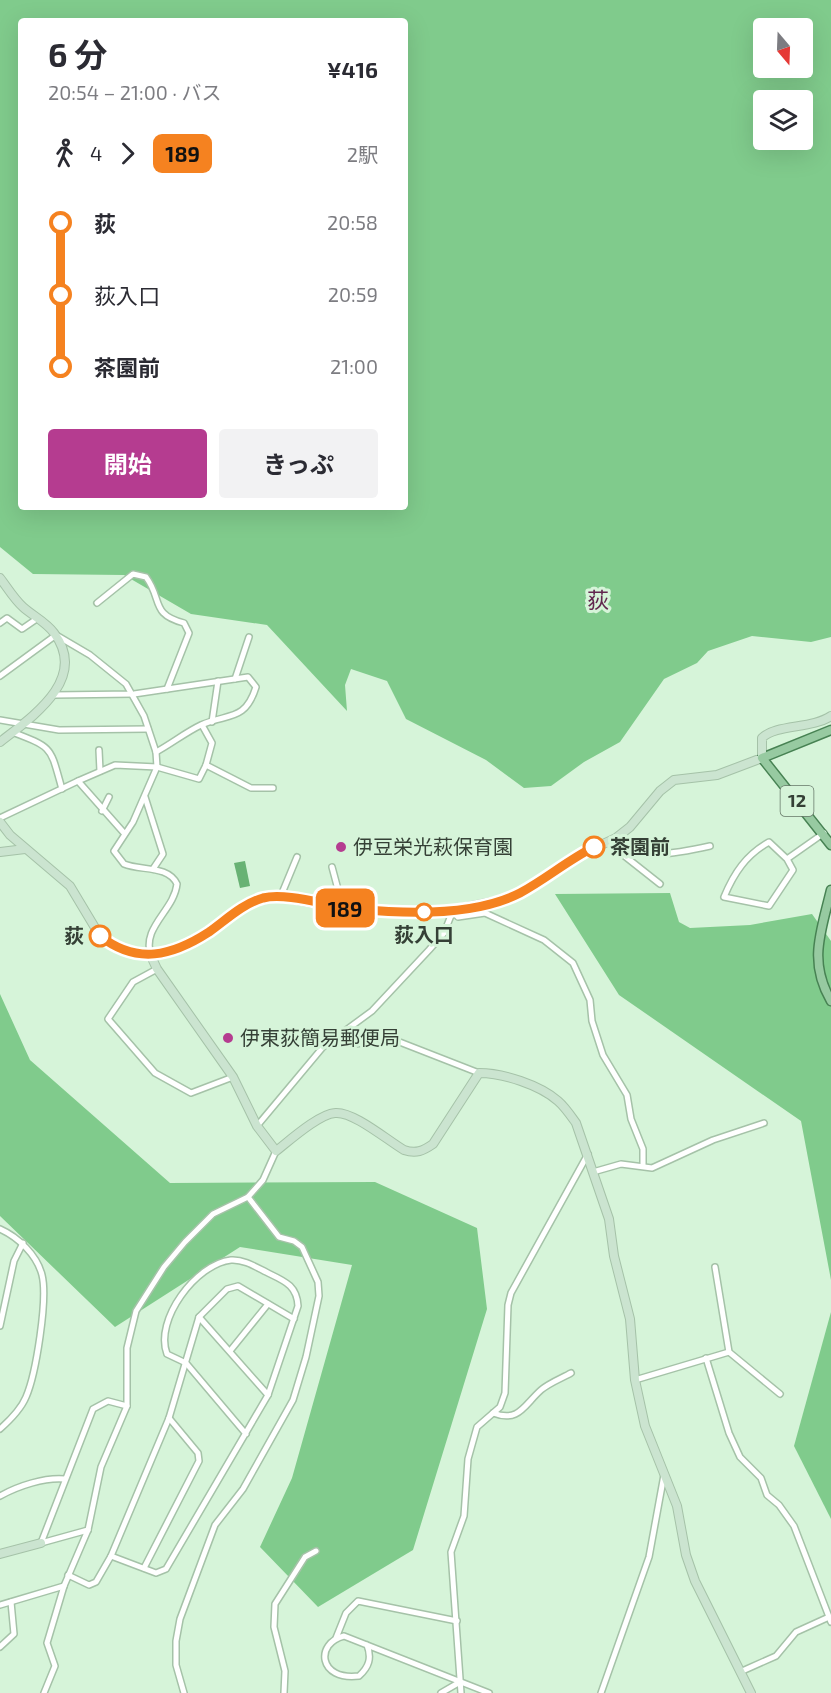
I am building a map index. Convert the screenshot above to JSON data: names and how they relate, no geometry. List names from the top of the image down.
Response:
{
  "streets": {
    "main road": ["12"]
  },
  "districts": ["荻"],
  "places": [
    "伊豆栄光萩保育園",
    "茶園前",
    "荻入口",
    "荻",
    "伊東荻簡易郵便局"
  ],
  "lines": ["bus line 189"],
  "north": "bottom",
  "page": {
    "on_map": "189",
    "heading": ["6 分", "20:54 – 21:00 · バス", "¥416"],
    "legs": ["4", "189", "2駅"],
    "list": [
      {
        "name": "荻",
        "value": "20:58"
      },
      {
        "name": "荻入口",
        "value": "20:59"
      },
      {
        "name": "茶園前",
        "value": "21:00"
      }
    ],
    "buttons": ["開始", "きっぷ"]
  }
}
